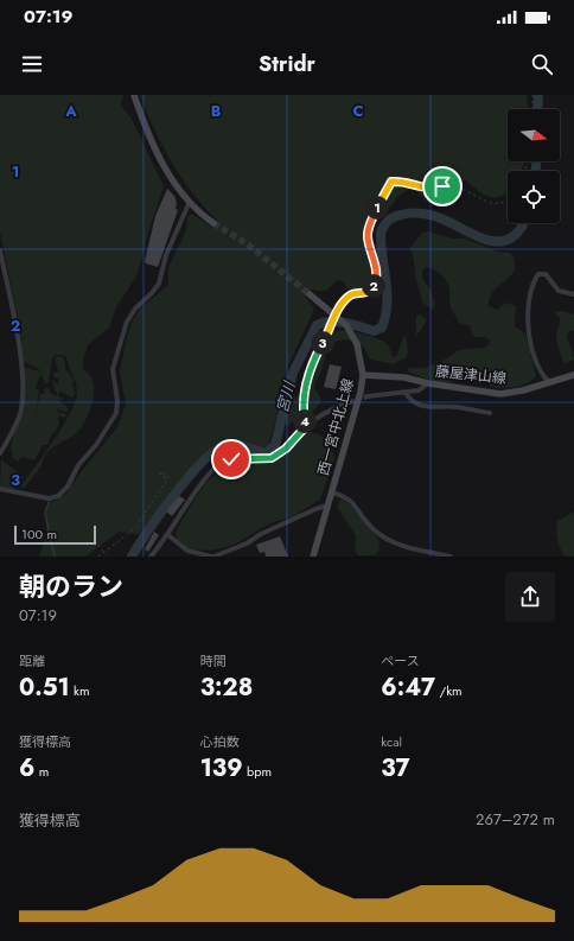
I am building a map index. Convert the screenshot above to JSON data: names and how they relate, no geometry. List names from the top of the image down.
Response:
{
  "streets": {
    "main road": ["藤屋津山線", "西一宮中北上線"]
  },
  "crossings": [
    ["藤屋津山線", "西一宮中北上線"]
  ],
  "water": ["宮川"],
  "scale_bar": "100 m",
  "north": "right",
  "page": {
    "status": "07:19",
    "header": "Stridr",
    "pins": [
      "1",
      "2",
      "3",
      "4"
    ],
    "scale": "100 m",
    "heading": ["朝のラン", "07:19"],
    "stats": [
      ["距離", "0.51 km"],
      ["時間", "3:28"],
      ["ペース", "6:47 /km"],
      ["獲得標高", "6 m"],
      ["心拍数", "139 bpm"],
      ["kcal", "37"]
    ],
    "chart": ["獲得標高", "267–272 m"]
  },
  "grid": {
    "columns": ["A", "B", "C"],
    "rows": ["1", "2", "3"]
  }
}
